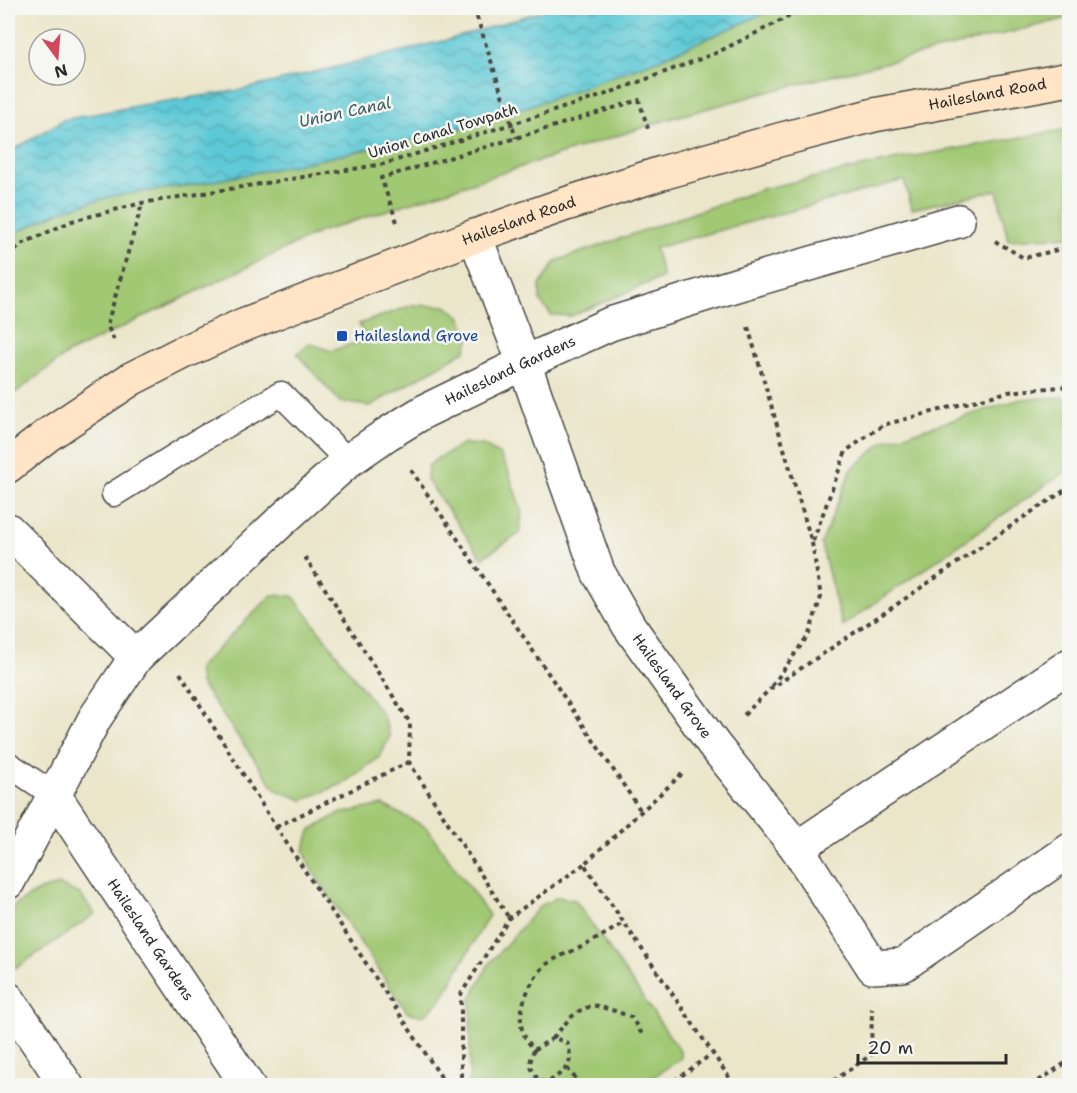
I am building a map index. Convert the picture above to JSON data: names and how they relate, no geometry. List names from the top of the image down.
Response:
{
  "streets": {
    "street": ["Hailesland Road", "Hailesland Gardens", "Hailesland Grove"],
    "path": ["Union Canal Towpath"]
  },
  "crossings": [
    ["Hailesland Road", "Hailesland Grove"],
    ["Hailesland Gardens", "Hailesland Grove"]
  ],
  "water": ["Union Canal"],
  "places": {
    "transit": ["Hailesland Grove"]
  },
  "scale_bar": "20 m",
  "north": "bottom"
}
